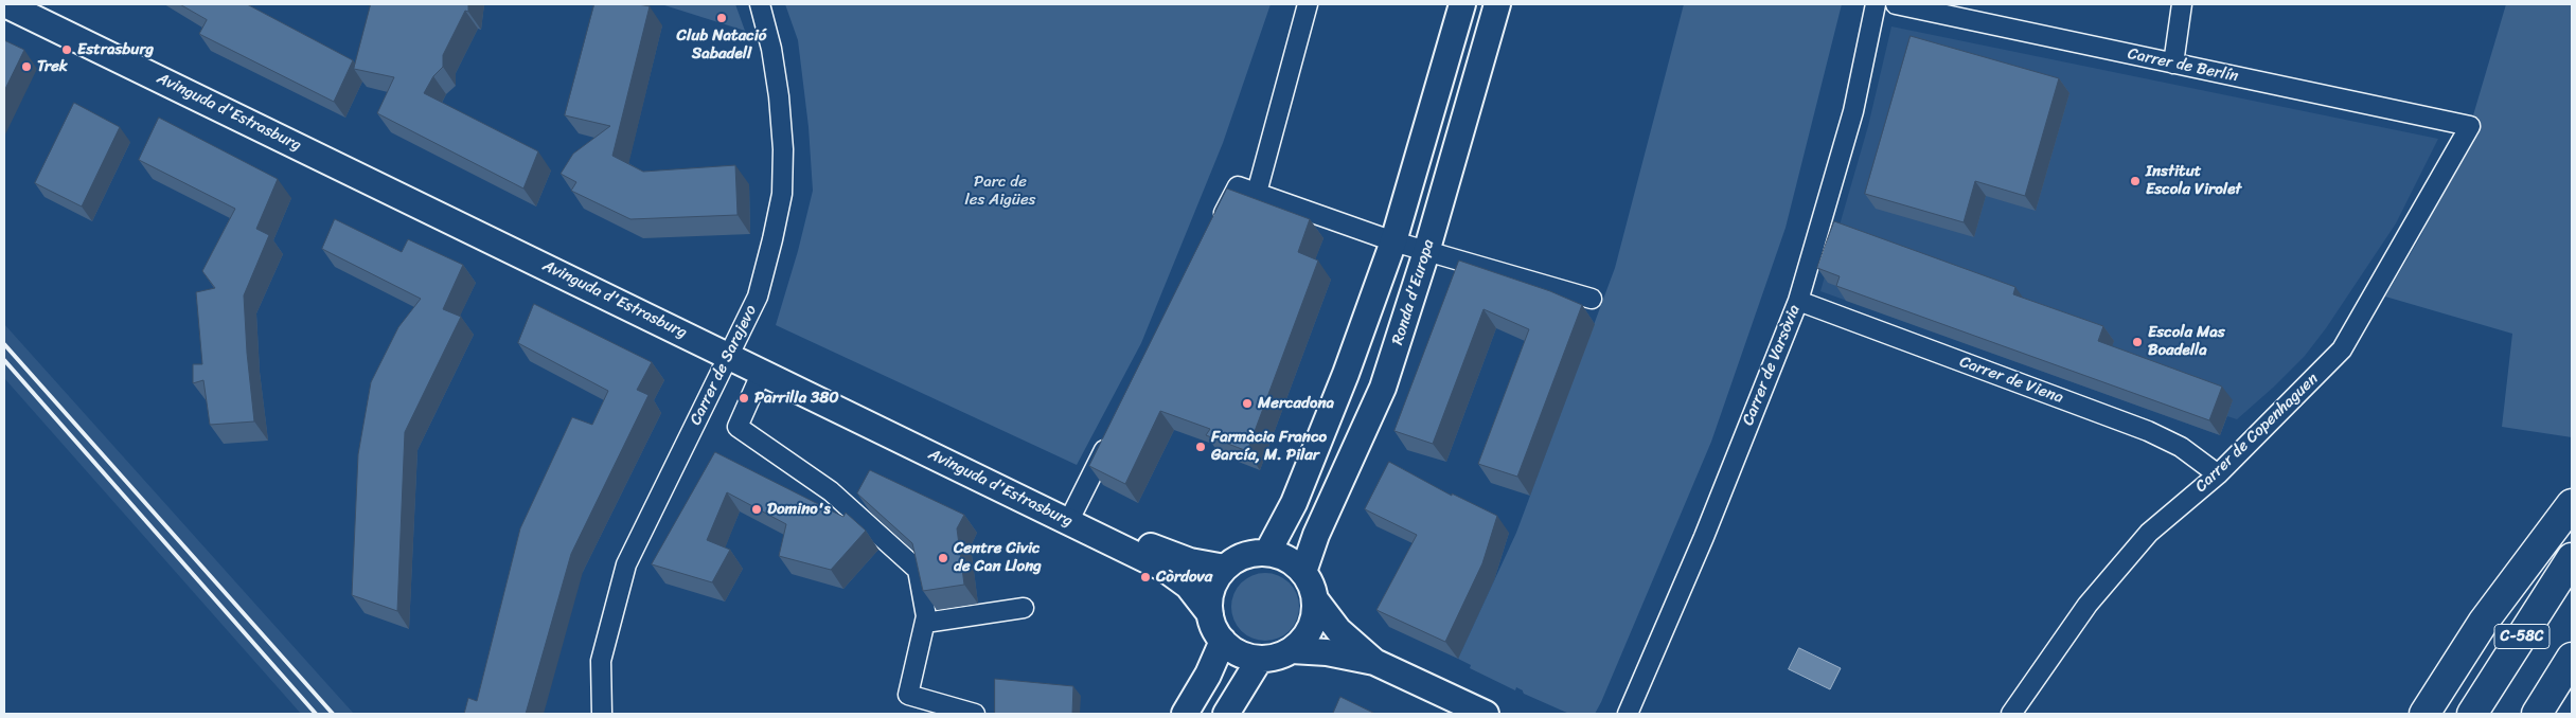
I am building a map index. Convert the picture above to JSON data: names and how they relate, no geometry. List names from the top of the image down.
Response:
{
  "streets": {
    "highway": ["C-58C"],
    "main road": ["Avinguda d'Estrasburg", "Ronda d'Europa"],
    "street": [
      "Carrer de Berlín",
      "Carrer de Sarajevo",
      "Carrer de Varsòvia",
      "Carrer de Viena",
      "Carrer de Copenhaguen"
    ]
  },
  "crossings": [
    ["Carrer de Berlín", "Carrer de Copenhaguen"],
    ["Avinguda d'Estrasburg", "Ronda d'Europa"],
    ["Avinguda d'Estrasburg", "Carrer de Sarajevo"],
    ["Carrer de Varsòvia", "Carrer de Viena"],
    ["Carrer de Viena", "Carrer de Copenhaguen"]
  ],
  "parks": ["Parc de les Aigües"],
  "places": [
    "Club Natació Sabadell",
    "Estrasburg",
    "Trek",
    "Institut Escola Virolet",
    "Escola Mas Boadella",
    "Parrilla 380",
    "Mercadona",
    "Farmàcia Franco García, M. Pilar",
    "Domino's",
    "Centre Civic de Can Llong",
    "Còrdova"
  ]
}
